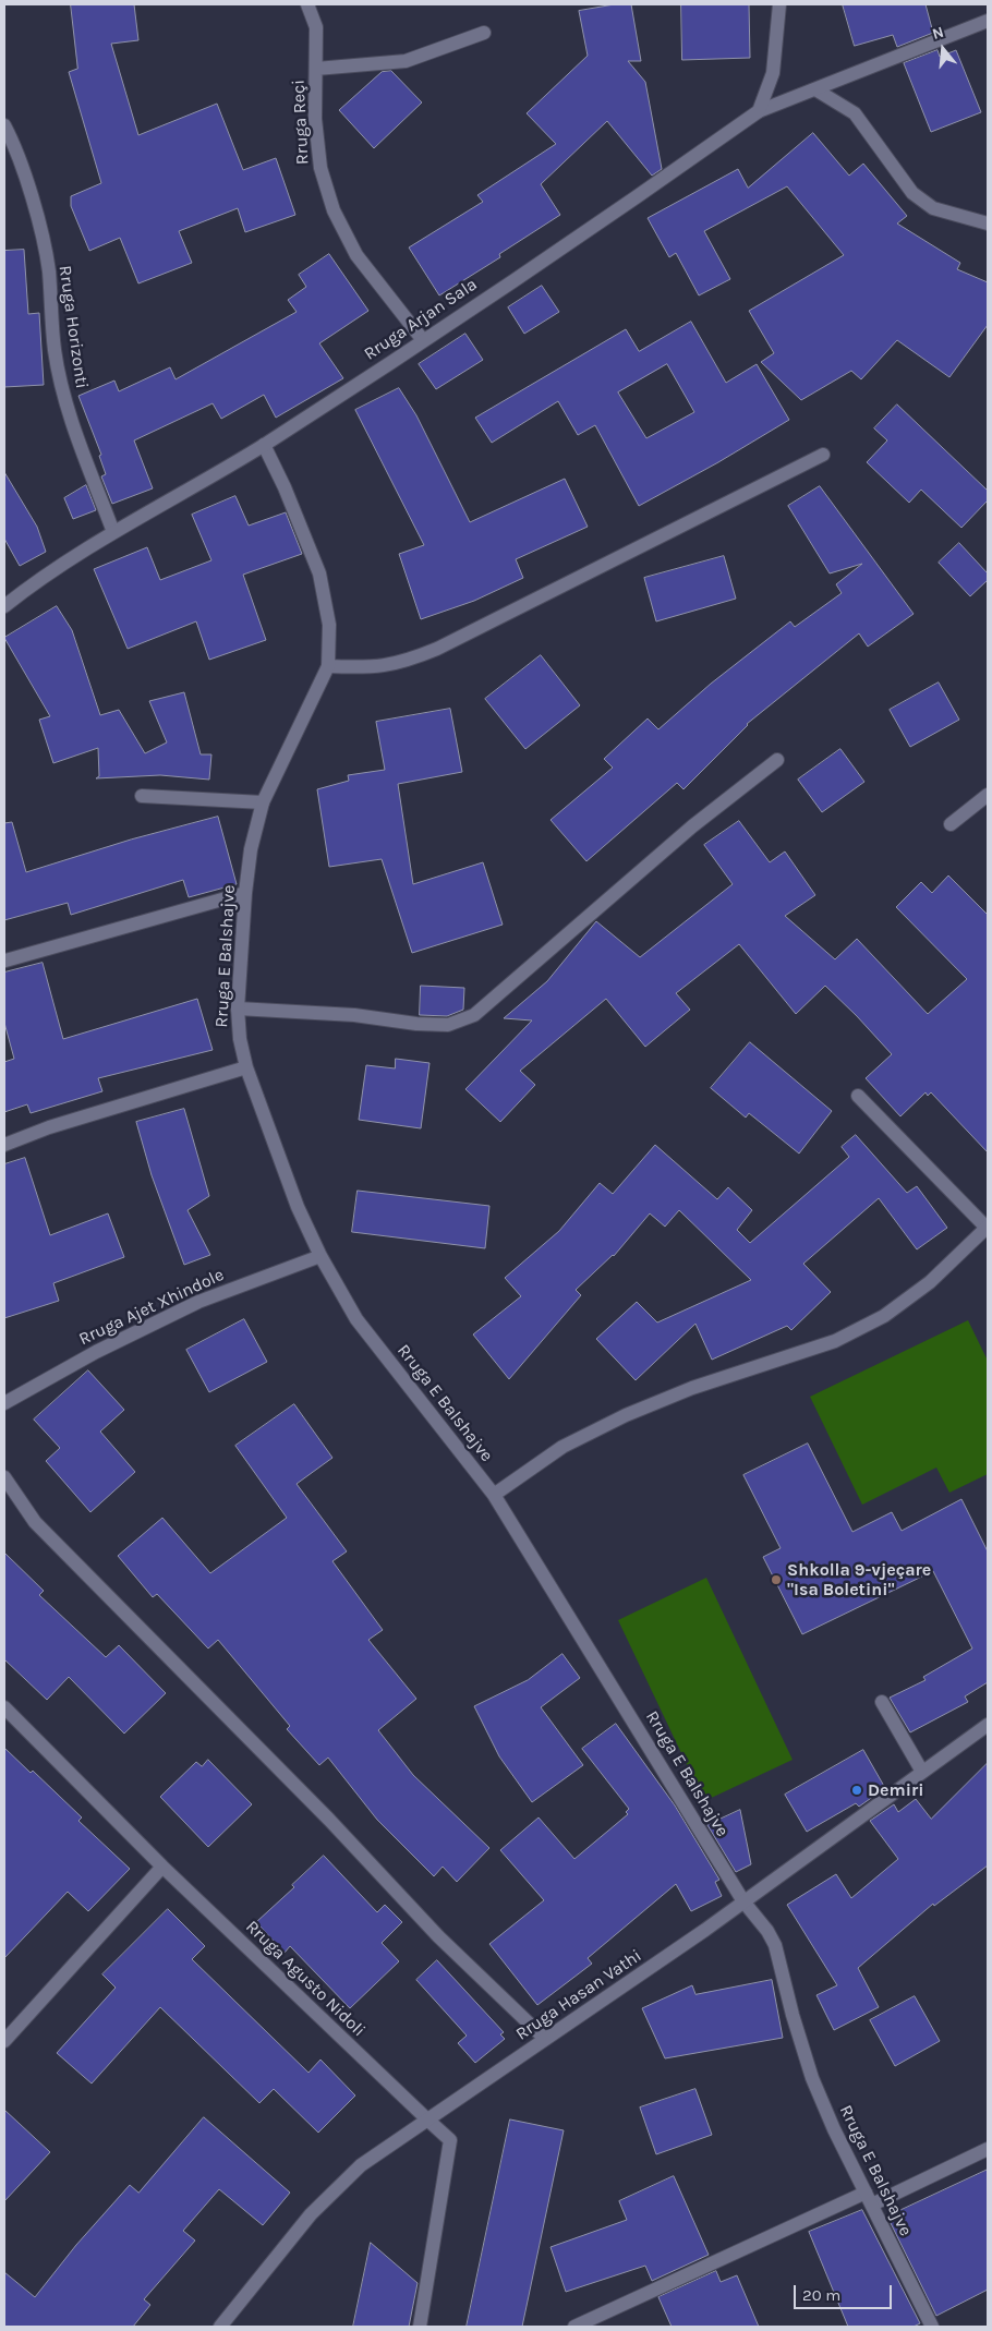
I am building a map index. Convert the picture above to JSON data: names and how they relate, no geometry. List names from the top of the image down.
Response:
{
  "streets": {
    "street": [
      "Rruga Reçi",
      "Rruga Arjan Sala",
      "Rruga Horizonti",
      "Rruga E Balshajve",
      "Rruga Ajet Xhindole",
      "Rruga Agusto Nidoli",
      "Rruga Hasan Vathi"
    ]
  },
  "crossings": [
    ["Rruga Reçi", "Rruga Arjan Sala"],
    ["Rruga Arjan Sala", "Rruga Horizonti"],
    ["Rruga Arjan Sala", "Rruga E Balshajve"],
    ["Rruga E Balshajve", "Rruga Ajet Xhindole"],
    ["Rruga E Balshajve", "Rruga Hasan Vathi"],
    ["Rruga Agusto Nidoli", "Rruga Hasan Vathi"]
  ],
  "places": ["Shkolla 9-vjeçare \"Isa Boletini\"", "Demiri"],
  "scale_bar": "20 m",
  "north": "top"
}
